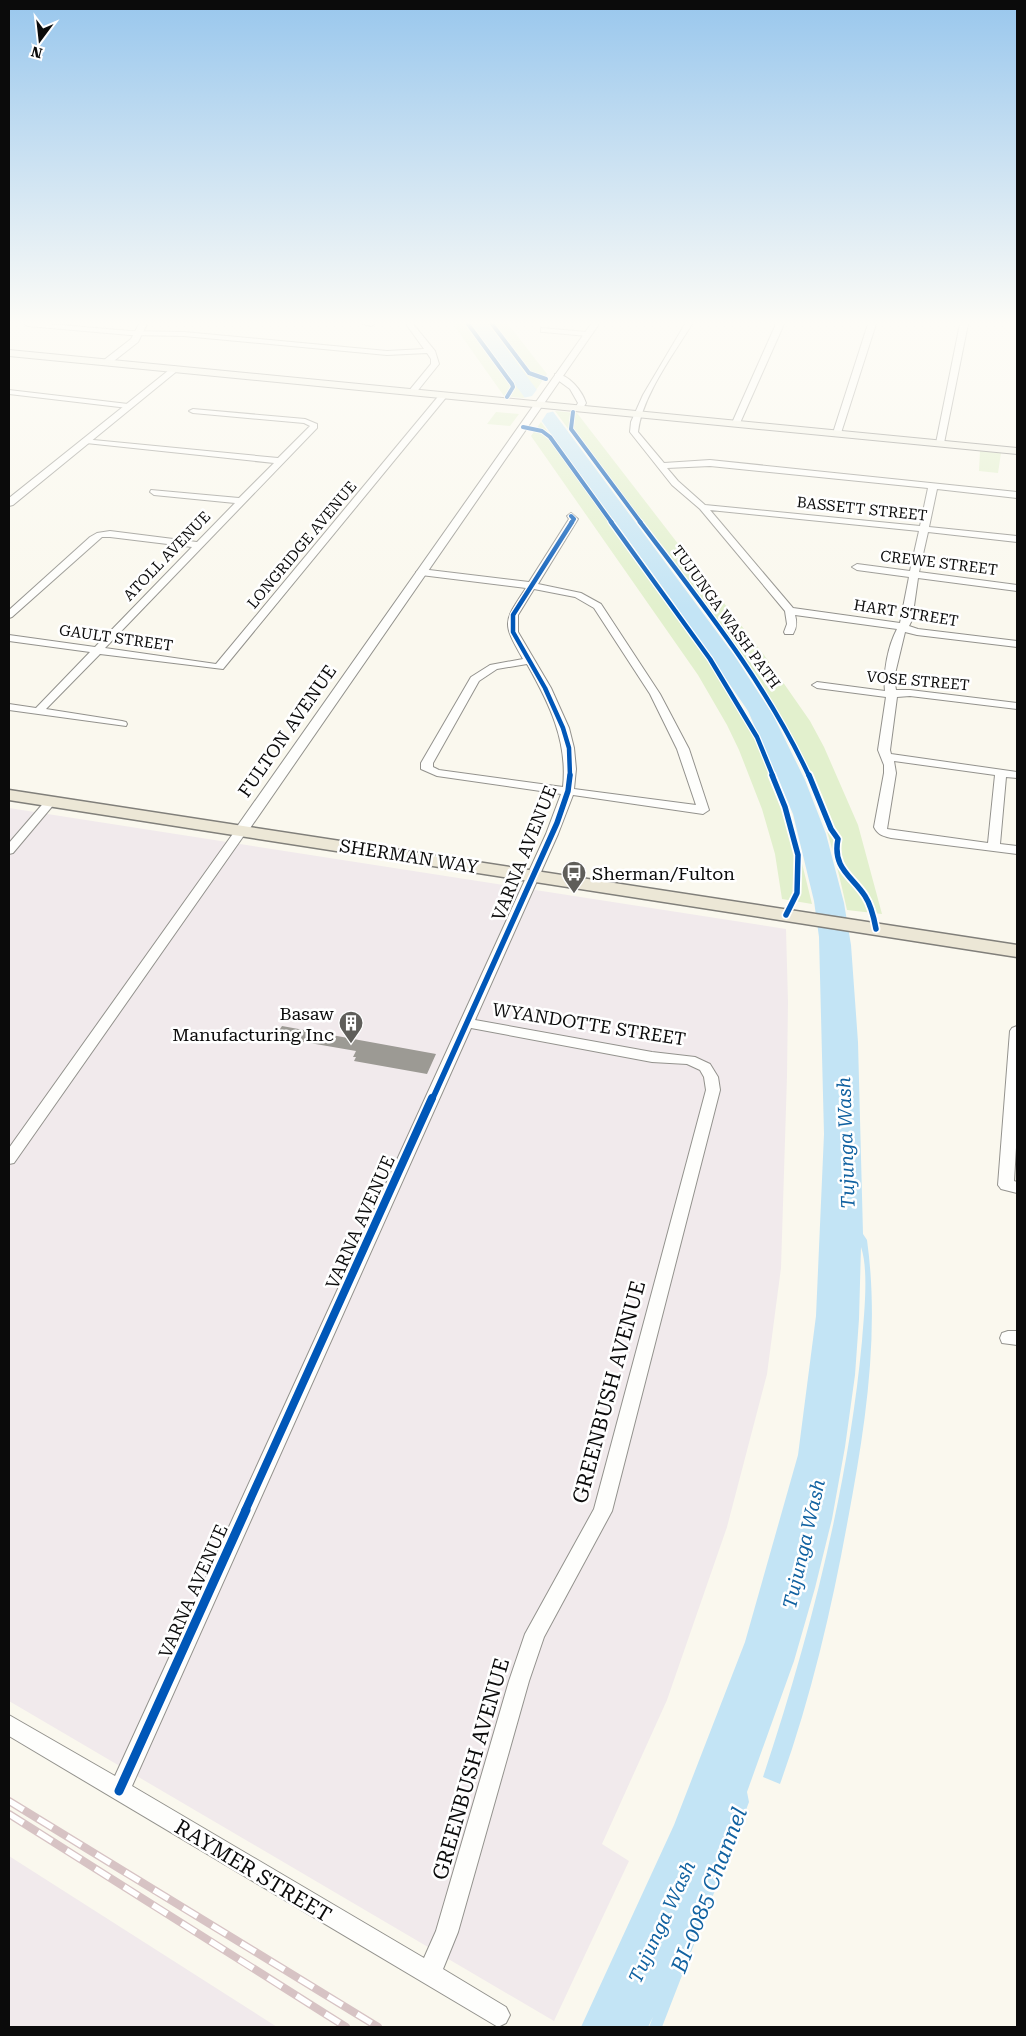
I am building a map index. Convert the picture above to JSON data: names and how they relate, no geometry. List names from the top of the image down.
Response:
{
  "streets": {
    "main road": ["SHERMAN WAY"],
    "street": [
      "BASSETT STREET",
      "LONGRIDGE AVENUE",
      "ATOLL AVENUE",
      "CREWE STREET",
      "HART STREET",
      "GAULT STREET",
      "VOSE STREET",
      "FULTON AVENUE",
      "VARNA AVENUE",
      "WYANDOTTE STREET",
      "GREENBUSH AVENUE",
      "RAYMER STREET"
    ],
    "cycle path": ["TUJUNGA WASH PATH"]
  },
  "crossings": [
    ["LONGRIDGE AVENUE", "GAULT STREET"],
    ["ATOLL AVENUE", "GAULT STREET"],
    ["FULTON AVENUE", "SHERMAN WAY"],
    ["VARNA AVENUE", "SHERMAN WAY"],
    ["VARNA AVENUE", "WYANDOTTE STREET"],
    ["VARNA AVENUE", "RAYMER STREET"],
    ["WYANDOTTE STREET", "GREENBUSH AVENUE"],
    ["GREENBUSH AVENUE", "RAYMER STREET"]
  ],
  "water": ["Tujunga Wash", "BI-0085 Channel"],
  "places": {
    "bus stop": ["Sherman/Fulton"],
    "building": ["Basaw Manufacturing Inc"]
  },
  "north": "bottom"
}
